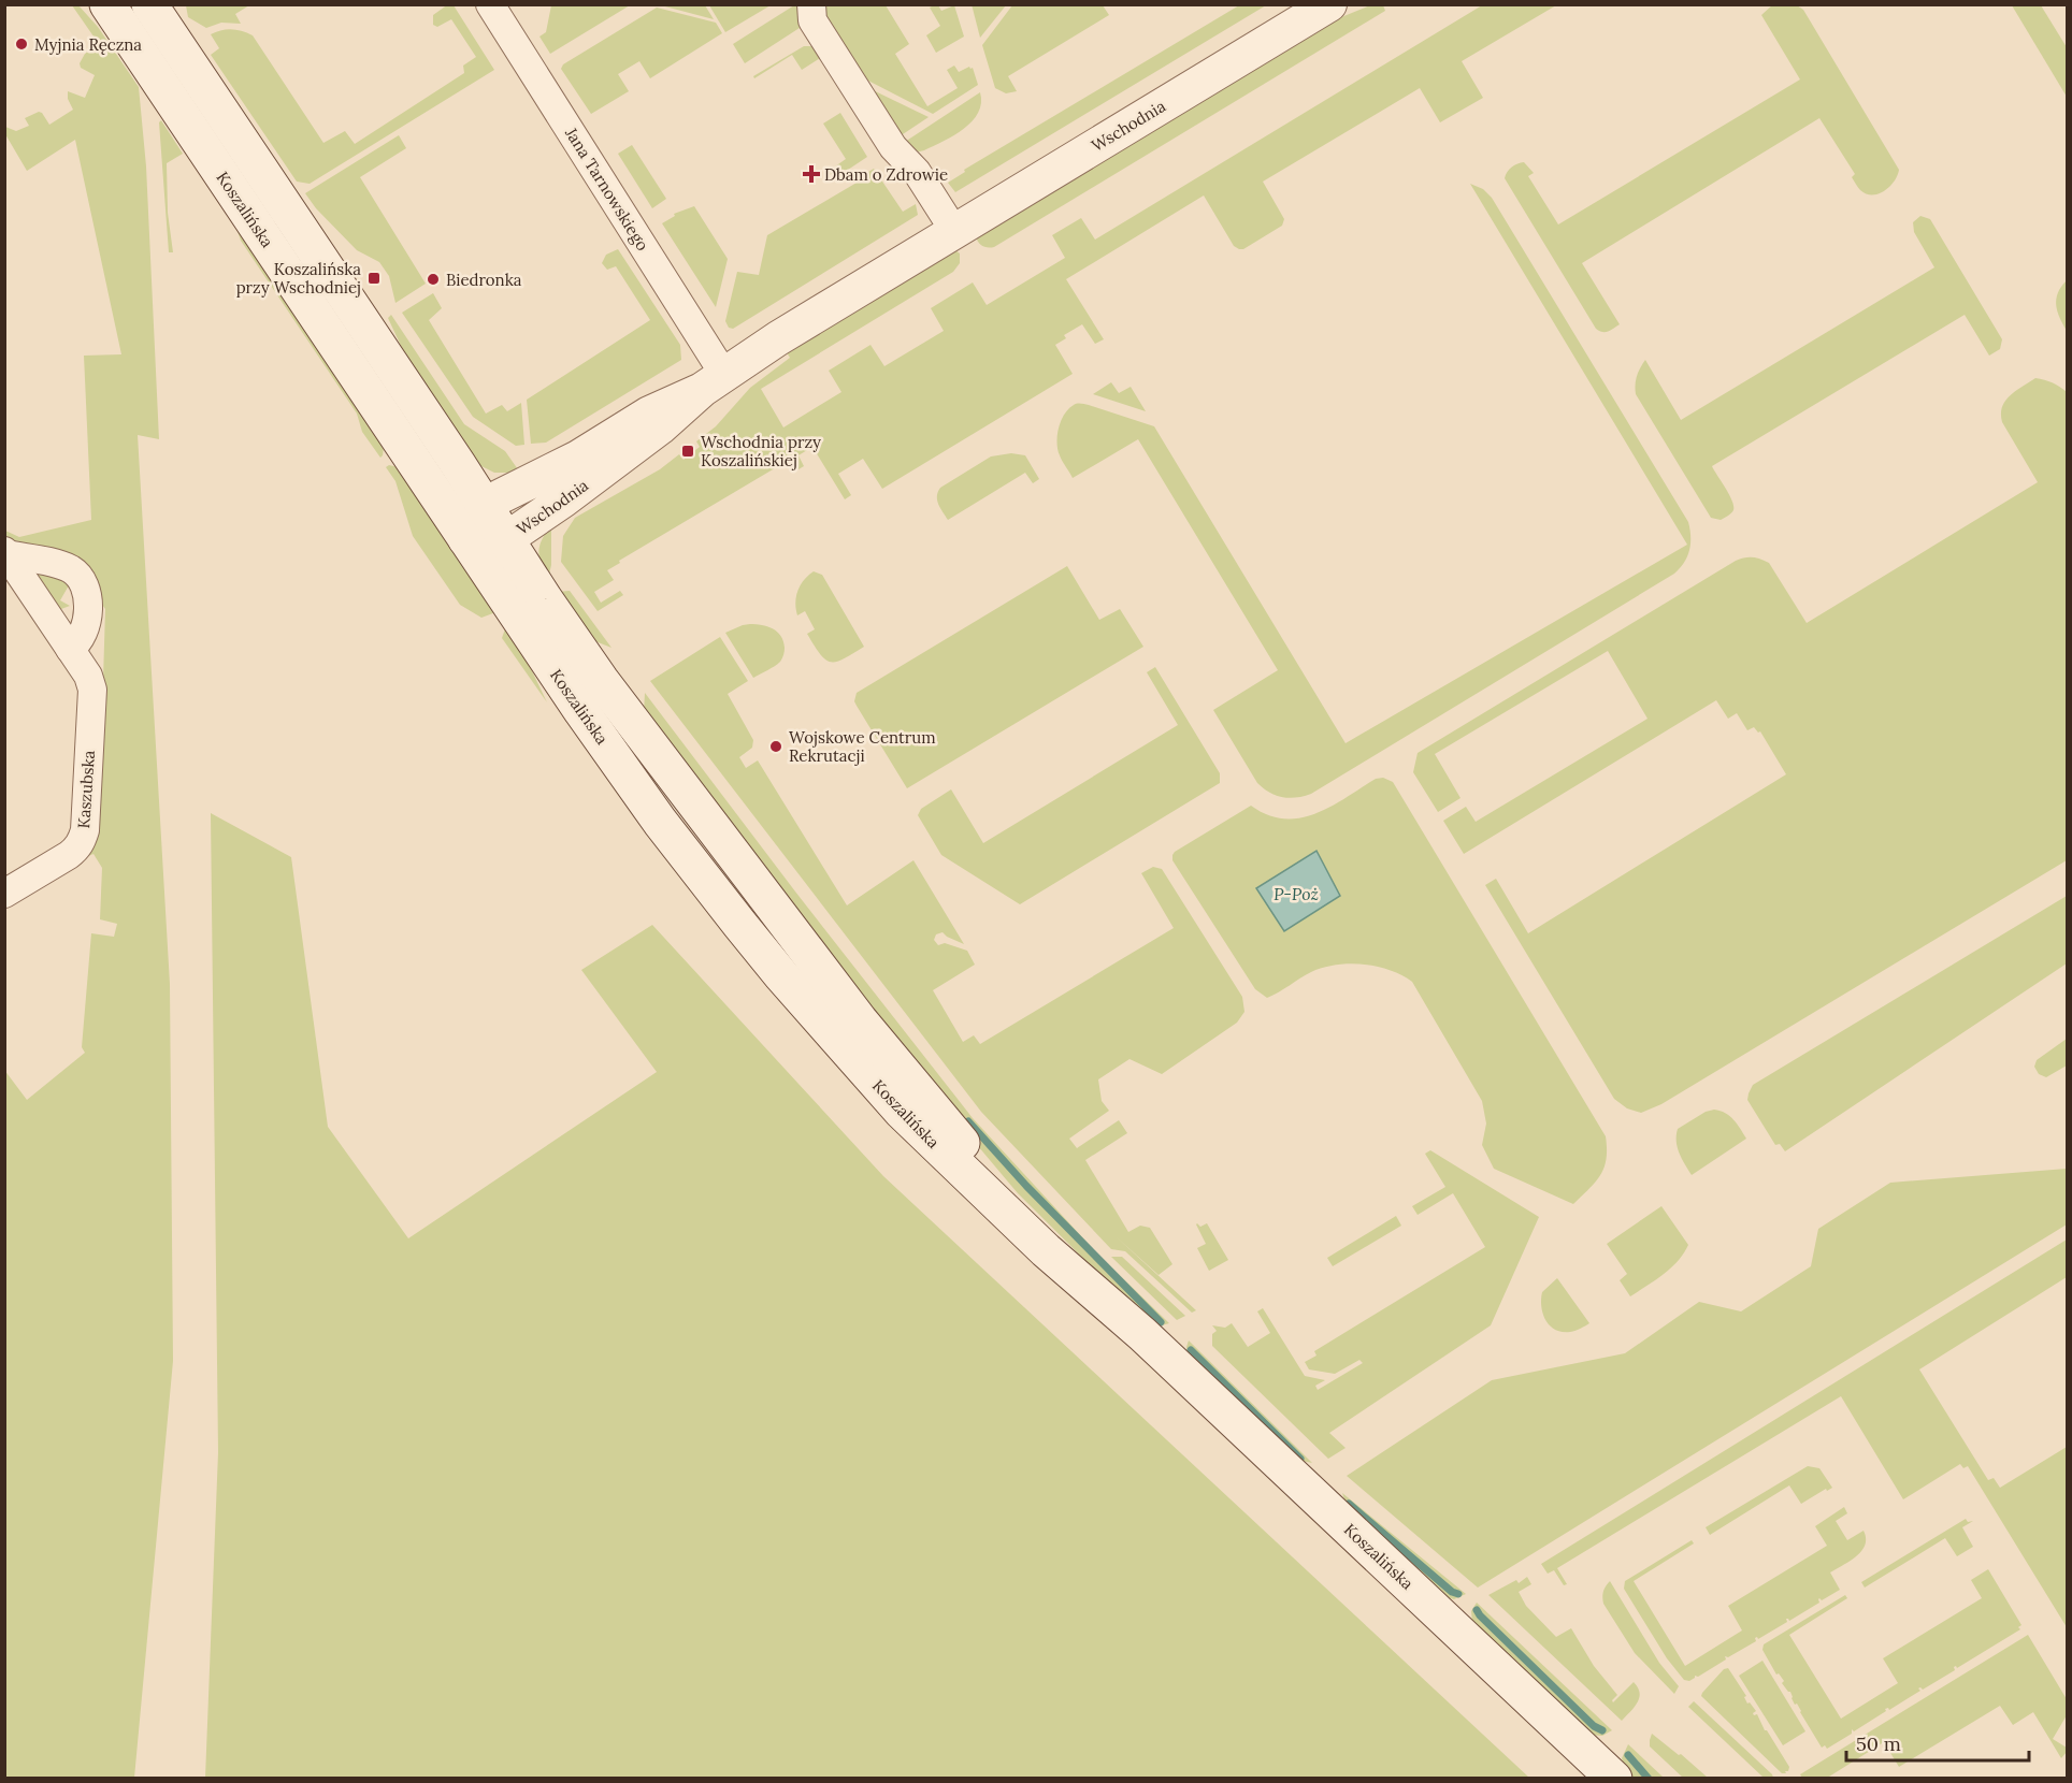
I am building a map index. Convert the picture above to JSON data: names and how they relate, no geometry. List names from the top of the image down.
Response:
{
  "streets": {
    "main road": ["Koszalińska"],
    "street": ["Wschodnia", "Jana Tarnowskiego", "Kaszubska"]
  },
  "crossings": [
    ["Wschodnia", "Jana Tarnowskiego"],
    ["Wschodnia", "Koszalińska"]
  ],
  "water": ["P-Poż"],
  "places": {
    "other": ["Myjnia Ręczna", "Biedronka", "Wojskowe Centrum Rekrutacji"],
    "health": ["Dbam o Zdrowie"],
    "transit": ["Koszalińska przy Wschodniej", "Wschodnia przy Koszalińskiej"]
  },
  "scale_bar": "50 m"
}
